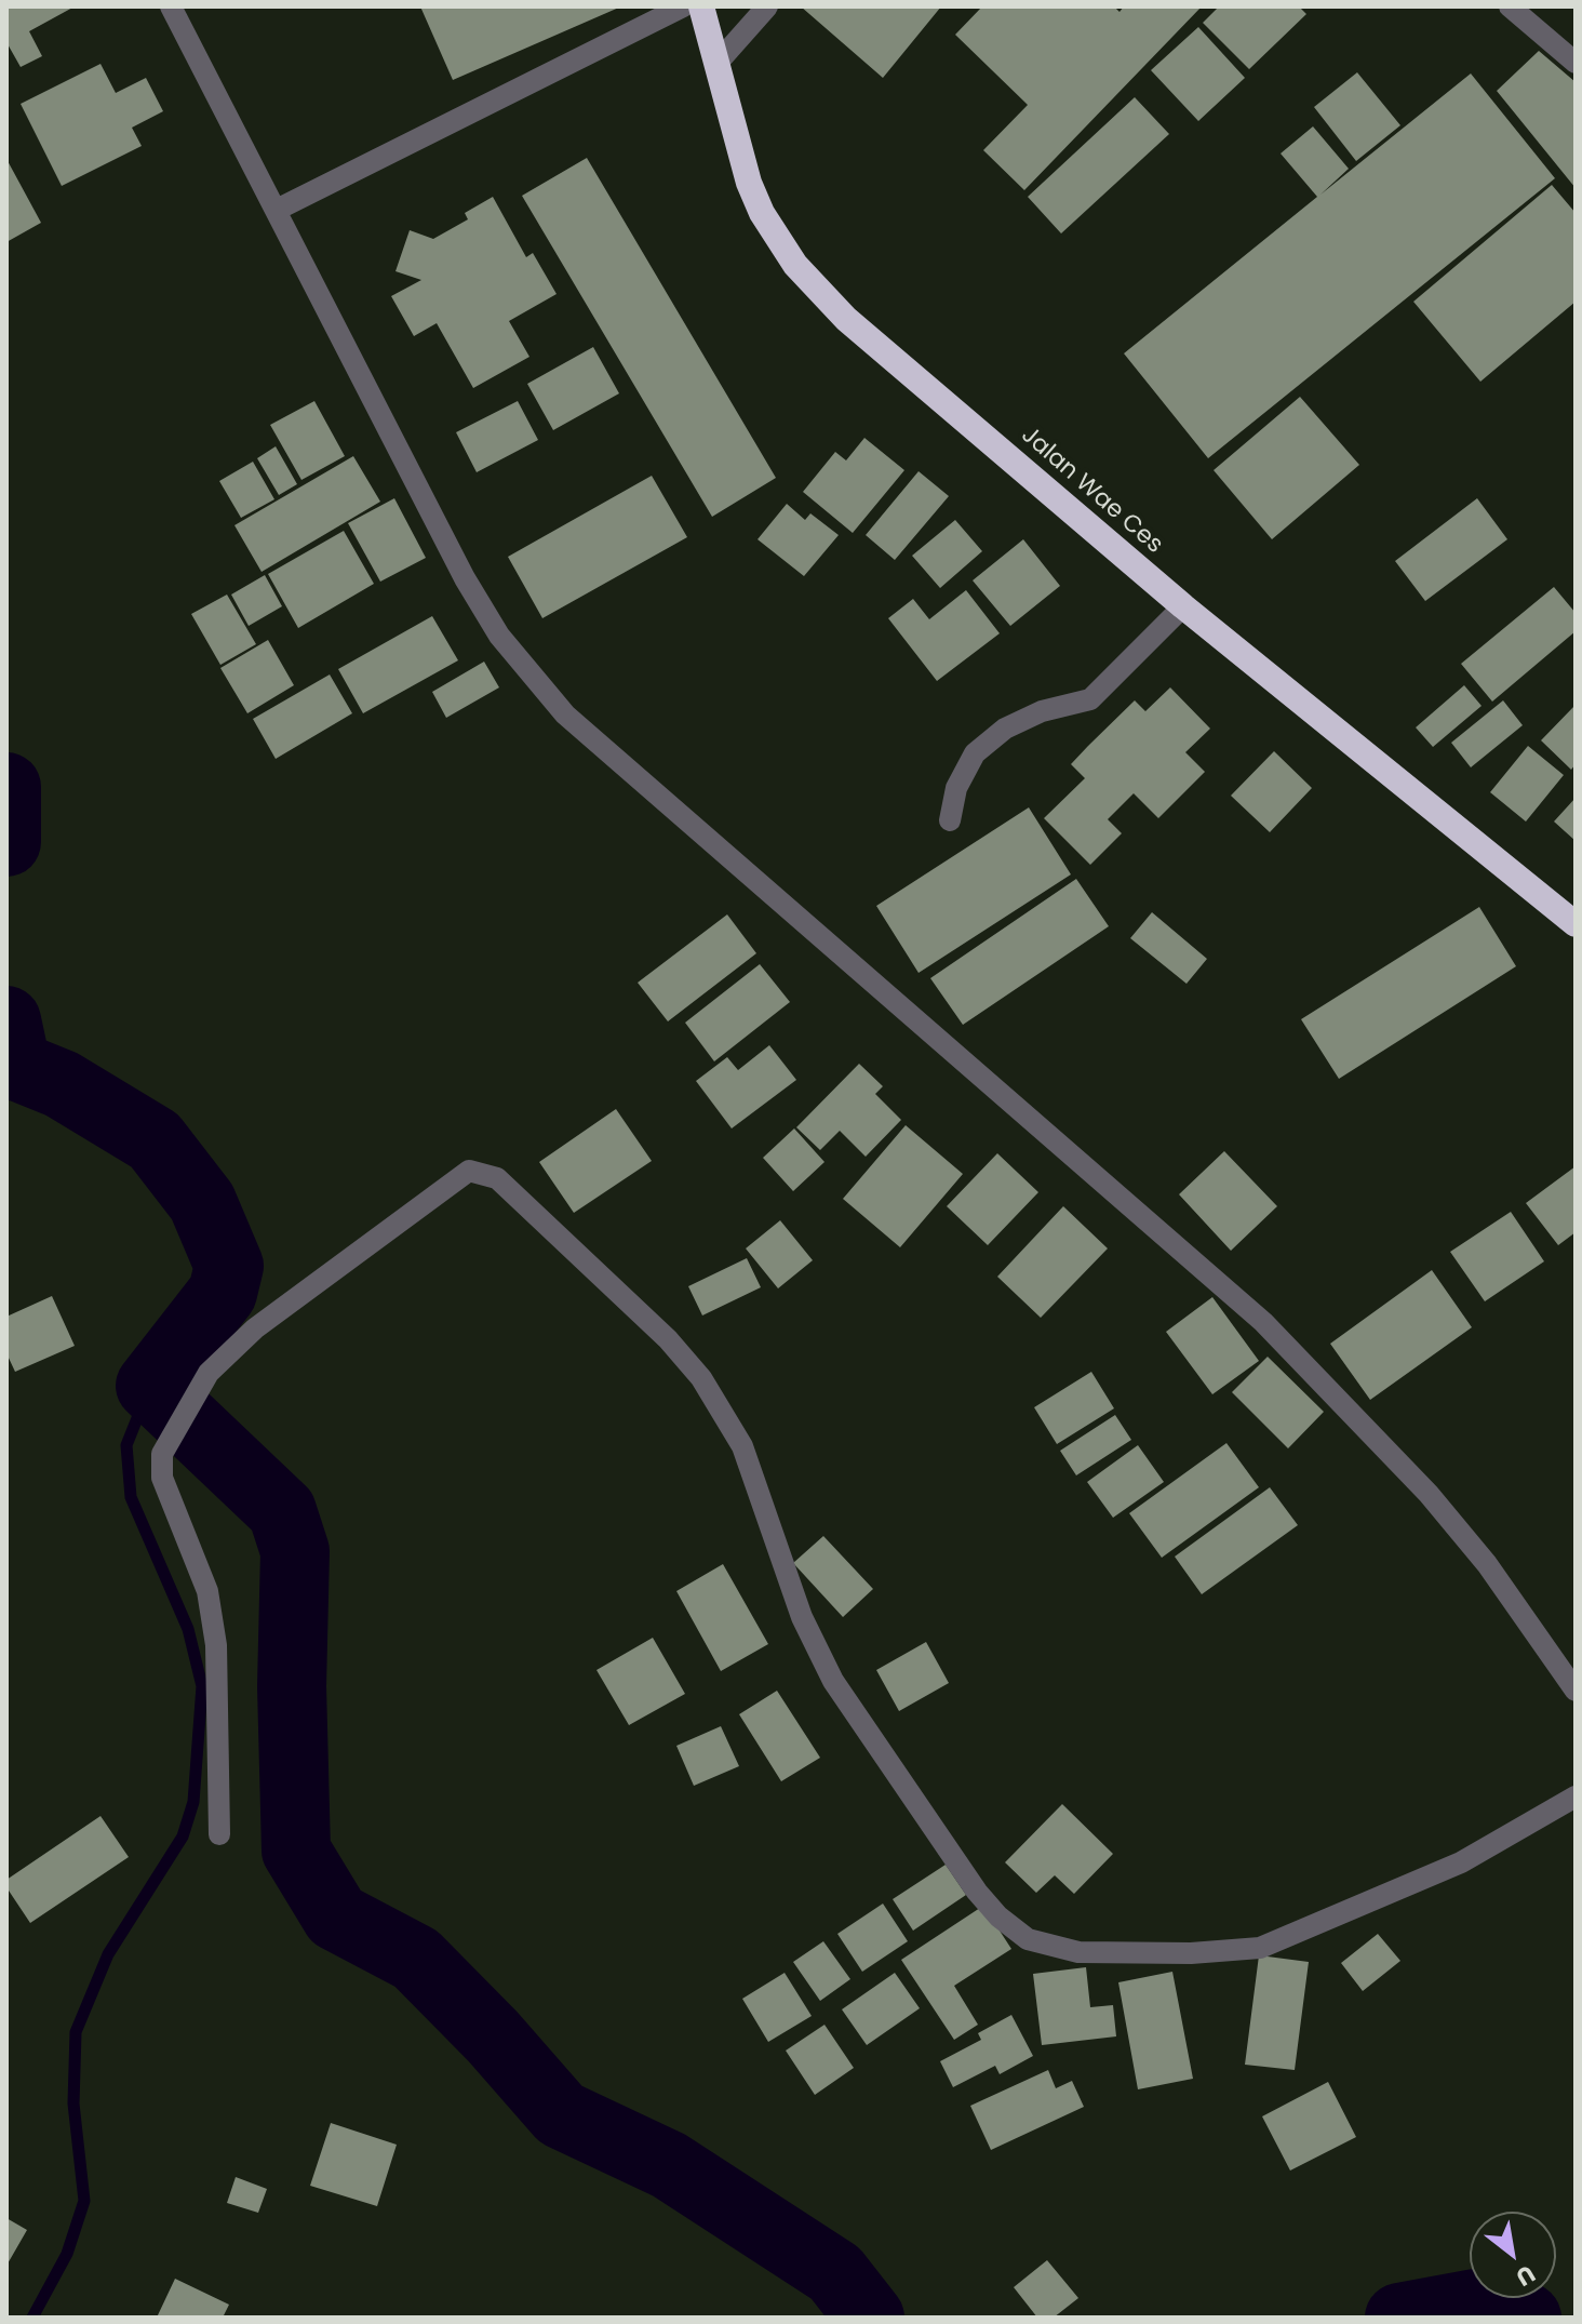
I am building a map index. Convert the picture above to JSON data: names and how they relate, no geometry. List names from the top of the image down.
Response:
{
  "streets": {
    "highway": ["Jalan Wae Ces"]
  },
  "north": "bottom right"
}
